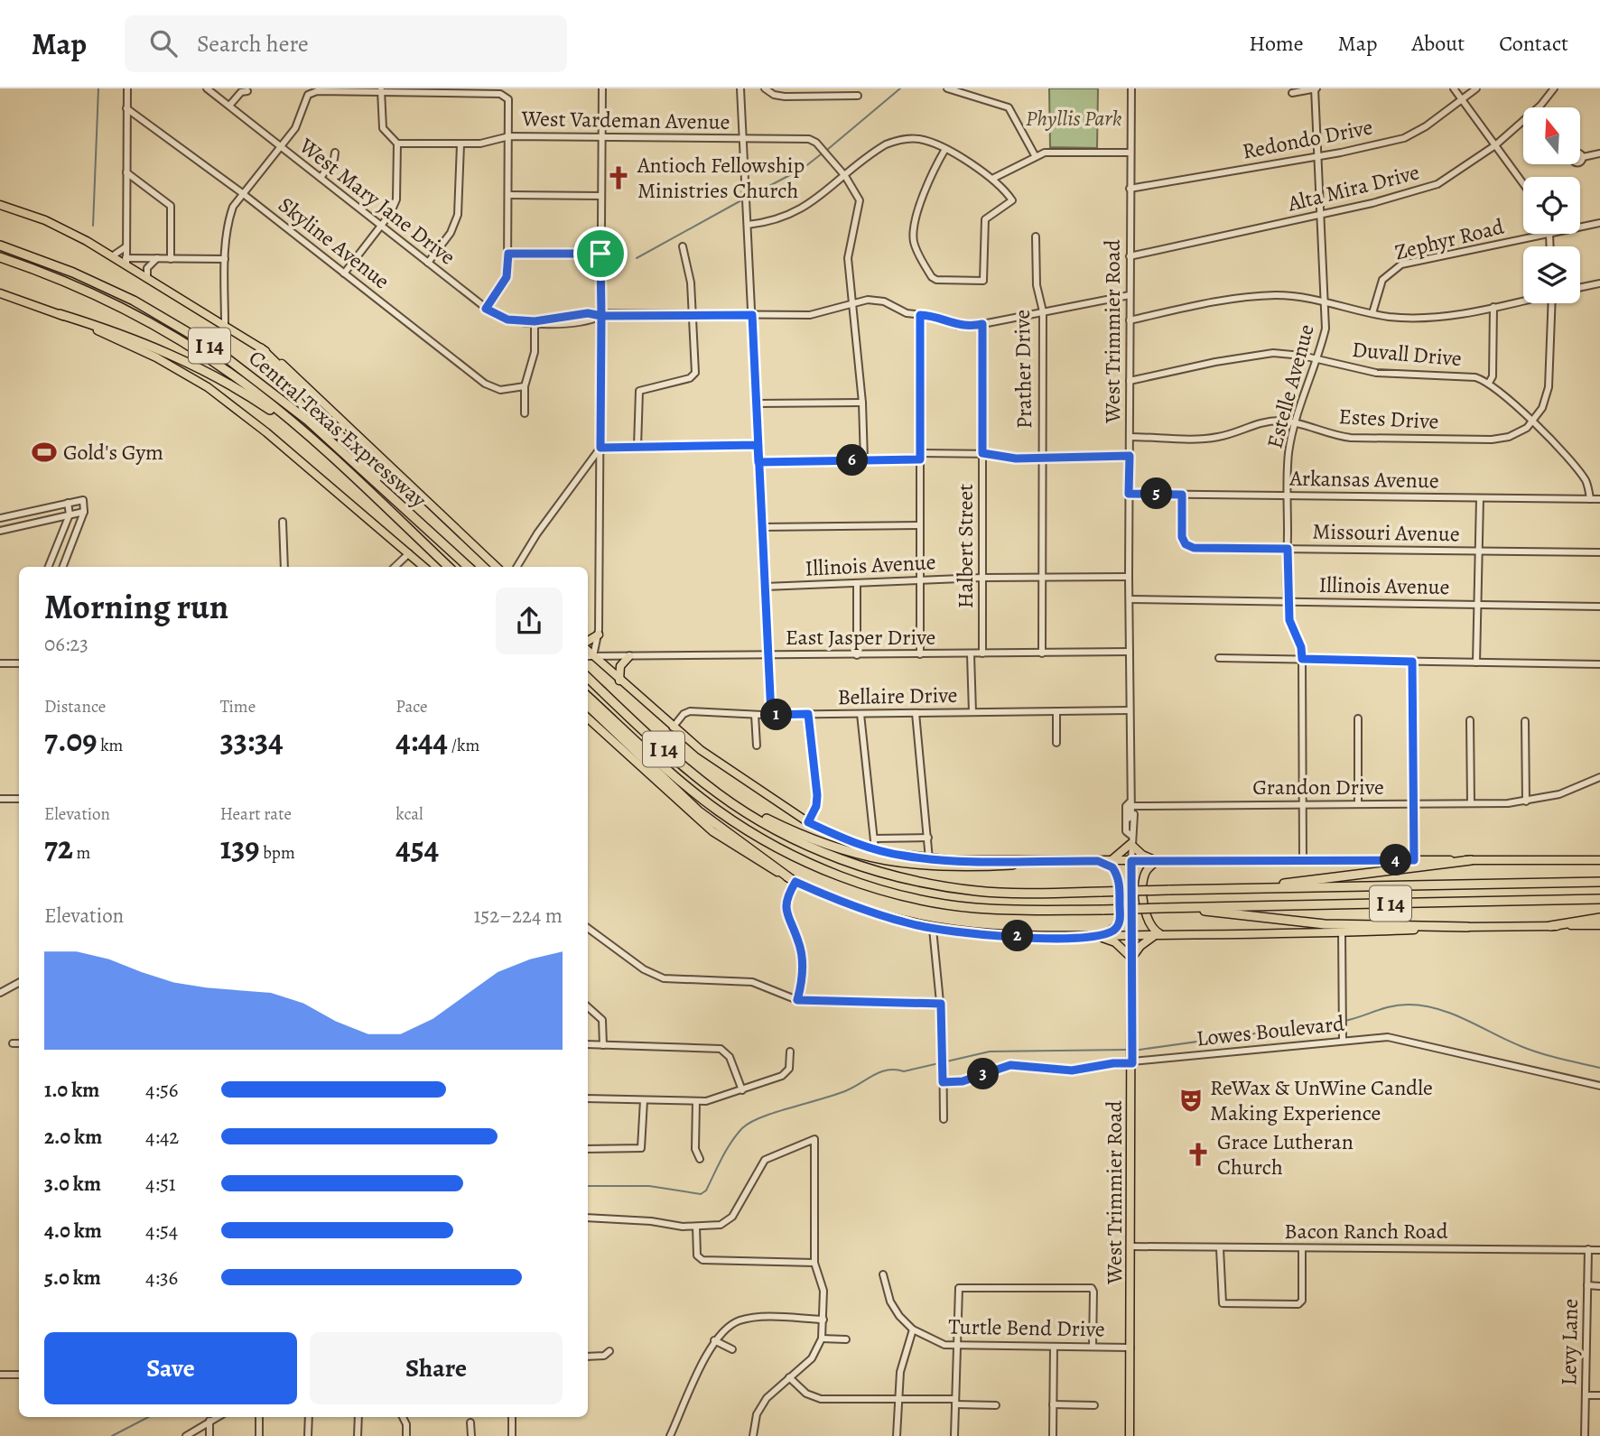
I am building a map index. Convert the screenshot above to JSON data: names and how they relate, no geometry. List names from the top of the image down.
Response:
{
  "streets": {
    "highway": ["I 14", "Central Texas Expressway"],
    "main road": ["West Trimmier Road"],
    "street": [
      "West Vardeman Avenue",
      "Redondo Drive",
      "Alta Mira Drive",
      "West Mary Jane Drive",
      "Zephyr Road",
      "Skyline Avenue",
      "Duvall Drive",
      "Prather Drive",
      "Estelle Avenue",
      "Estes Drive",
      "Arkansas Avenue",
      "Missouri Avenue",
      "Halbert Street",
      "Illinois Avenue",
      "East Jasper Drive",
      "Bellaire Drive",
      "Grandon Drive",
      "Lowes Boulevard",
      "Bacon Ranch Road",
      "Turtle Bend Drive",
      "Levy Lane"
    ]
  },
  "crossings": [
    ["West Vardeman Avenue", "West Mary Jane Drive"],
    ["Redondo Drive", "West Trimmier Road"],
    ["Redondo Drive", "Estelle Avenue"],
    ["Alta Mira Drive", "West Trimmier Road"],
    ["Alta Mira Drive", "Estelle Avenue"],
    ["West Mary Jane Drive", "West Trimmier Road"],
    ["West Mary Jane Drive", "Prather Drive"],
    ["West Mary Jane Drive", "Halbert Street"],
    ["West Trimmier Road", "Duvall Drive"],
    ["West Trimmier Road", "Estes Drive"],
    ["West Trimmier Road", "Arkansas Avenue"],
    ["West Trimmier Road", "Illinois Avenue"],
    ["West Trimmier Road", "East Jasper Drive"],
    ["West Trimmier Road", "Bellaire Drive"],
    ["West Trimmier Road", "Grandon Drive"],
    ["West Trimmier Road", "Lowes Boulevard"],
    ["West Trimmier Road", "Bacon Ranch Road"],
    ["West Trimmier Road", "Turtle Bend Drive"],
    ["Duvall Drive", "Estelle Avenue"],
    ["Duvall Drive", "Estes Drive"],
    ["Duvall Drive", "Arkansas Avenue"],
    ["Prather Drive", "Illinois Avenue"],
    ["Prather Drive", "East Jasper Drive"],
    ["Estelle Avenue", "Estes Drive"],
    ["Estelle Avenue", "Arkansas Avenue"],
    ["Estelle Avenue", "Missouri Avenue"],
    ["Estelle Avenue", "Illinois Avenue"],
    ["Estelle Avenue", "Grandon Drive"],
    ["Arkansas Avenue", "Missouri Avenue"],
    ["Halbert Street", "Illinois Avenue"],
    ["Halbert Street", "East Jasper Drive"],
    ["Bacon Ranch Road", "Levy Lane"]
  ],
  "parks": ["Phyllis Park"],
  "places": {
    "church": ["Antioch Fellowship Ministries Church", "Grace Lutheran Church"],
    "sports": ["Gold's Gym"],
    "theatre": ["ReWax & UnWine Candle Making Experience"]
  },
  "north": "top",
  "page": {
    "header": "Map",
    "search": "Search here",
    "nav": [
      "Home",
      "Map",
      "About",
      "Contact"
    ],
    "pins": [
      "6",
      "5",
      "1",
      "4",
      "2",
      "3"
    ],
    "heading": ["Morning run", "06:23"],
    "stats": [
      ["Distance", "7.09 km"],
      ["Time", "33:34"],
      ["Pace", "4:44 /km"],
      ["Elevation", "72 m"],
      ["Heart rate", "139 bpm"],
      ["kcal", "454"]
    ],
    "chart": ["Elevation", "152–224 m"],
    "list": [
      {
        "name": "1.0 km",
        "note": "4:56"
      },
      {
        "name": "2.0 km",
        "note": "4:42"
      },
      {
        "name": "3.0 km",
        "note": "4:51"
      },
      {
        "name": "4.0 km",
        "note": "4:54"
      },
      {
        "name": "5.0 km",
        "note": "4:36"
      }
    ],
    "buttons": ["Save", "Share"]
  }
}
